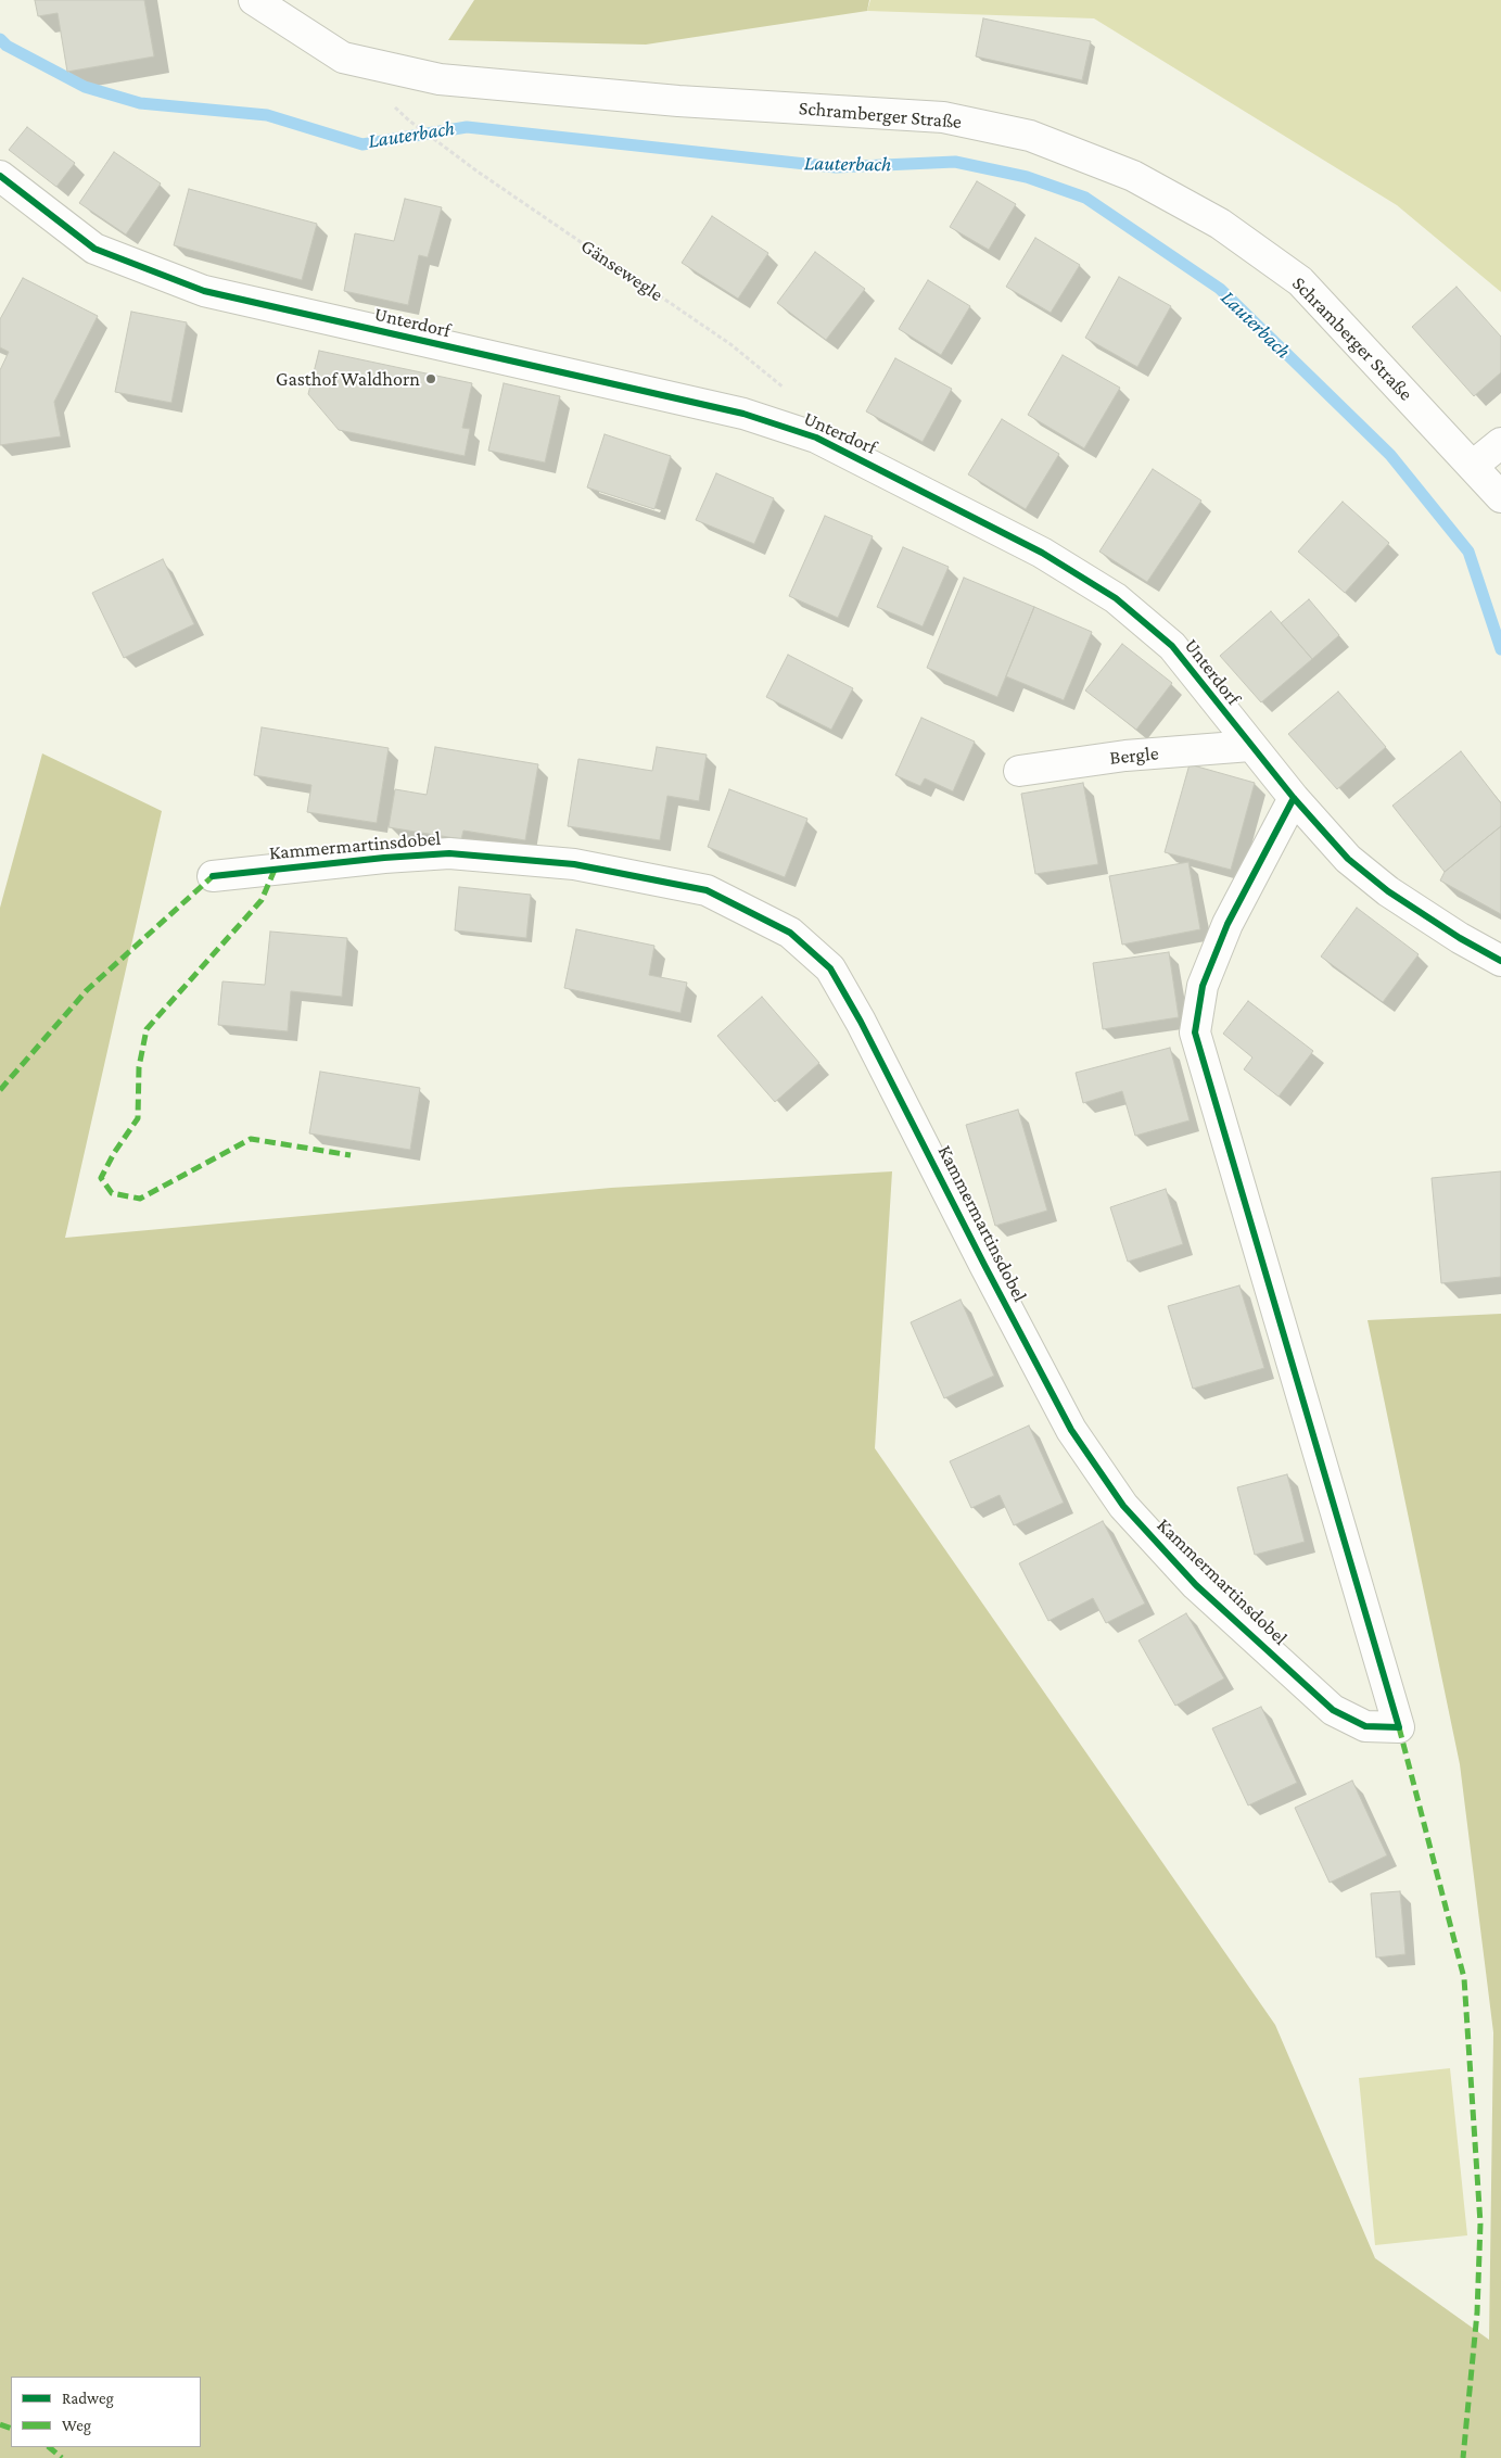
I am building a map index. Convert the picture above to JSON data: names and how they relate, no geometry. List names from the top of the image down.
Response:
{
  "streets": {
    "street": [
      "Schramberger Straße",
      "Unterdorf",
      "Bergle",
      "Kammermartinsdobel"
    ],
    "path": ["Gänsewegle"]
  },
  "crossings": [
    ["Unterdorf", "Bergle"],
    ["Unterdorf", "Kammermartinsdobel"]
  ],
  "water": ["Lauterbach"],
  "places": ["Gasthof Waldhorn"],
  "legend": ["Radweg", "Weg"]
}
